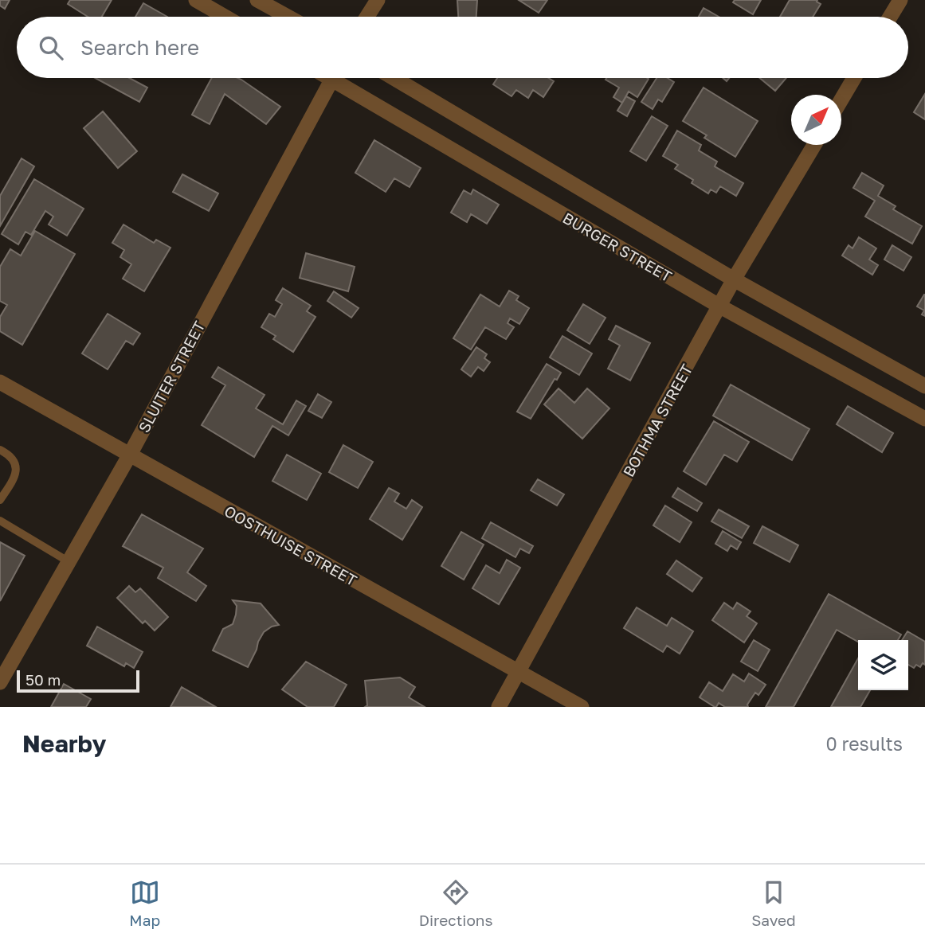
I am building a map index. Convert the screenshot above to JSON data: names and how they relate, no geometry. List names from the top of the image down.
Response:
{
  "streets": {
    "street": [
      "BURGER STREET",
      "SLUITER STREET",
      "BOTHMA STREET",
      "OOSTHUISE STREET"
    ]
  },
  "crossings": [
    ["BURGER STREET", "BOTHMA STREET"],
    ["SLUITER STREET", "OOSTHUISE STREET"],
    ["BOTHMA STREET", "OOSTHUISE STREET"]
  ],
  "scale_bar": "50 m",
  "north": "top right",
  "page": {
    "search": "Search here",
    "scale": "50 m",
    "heading": ["Nearby", "0 results"],
    "nav": ["Map", "Directions", "Saved"]
  }
}
